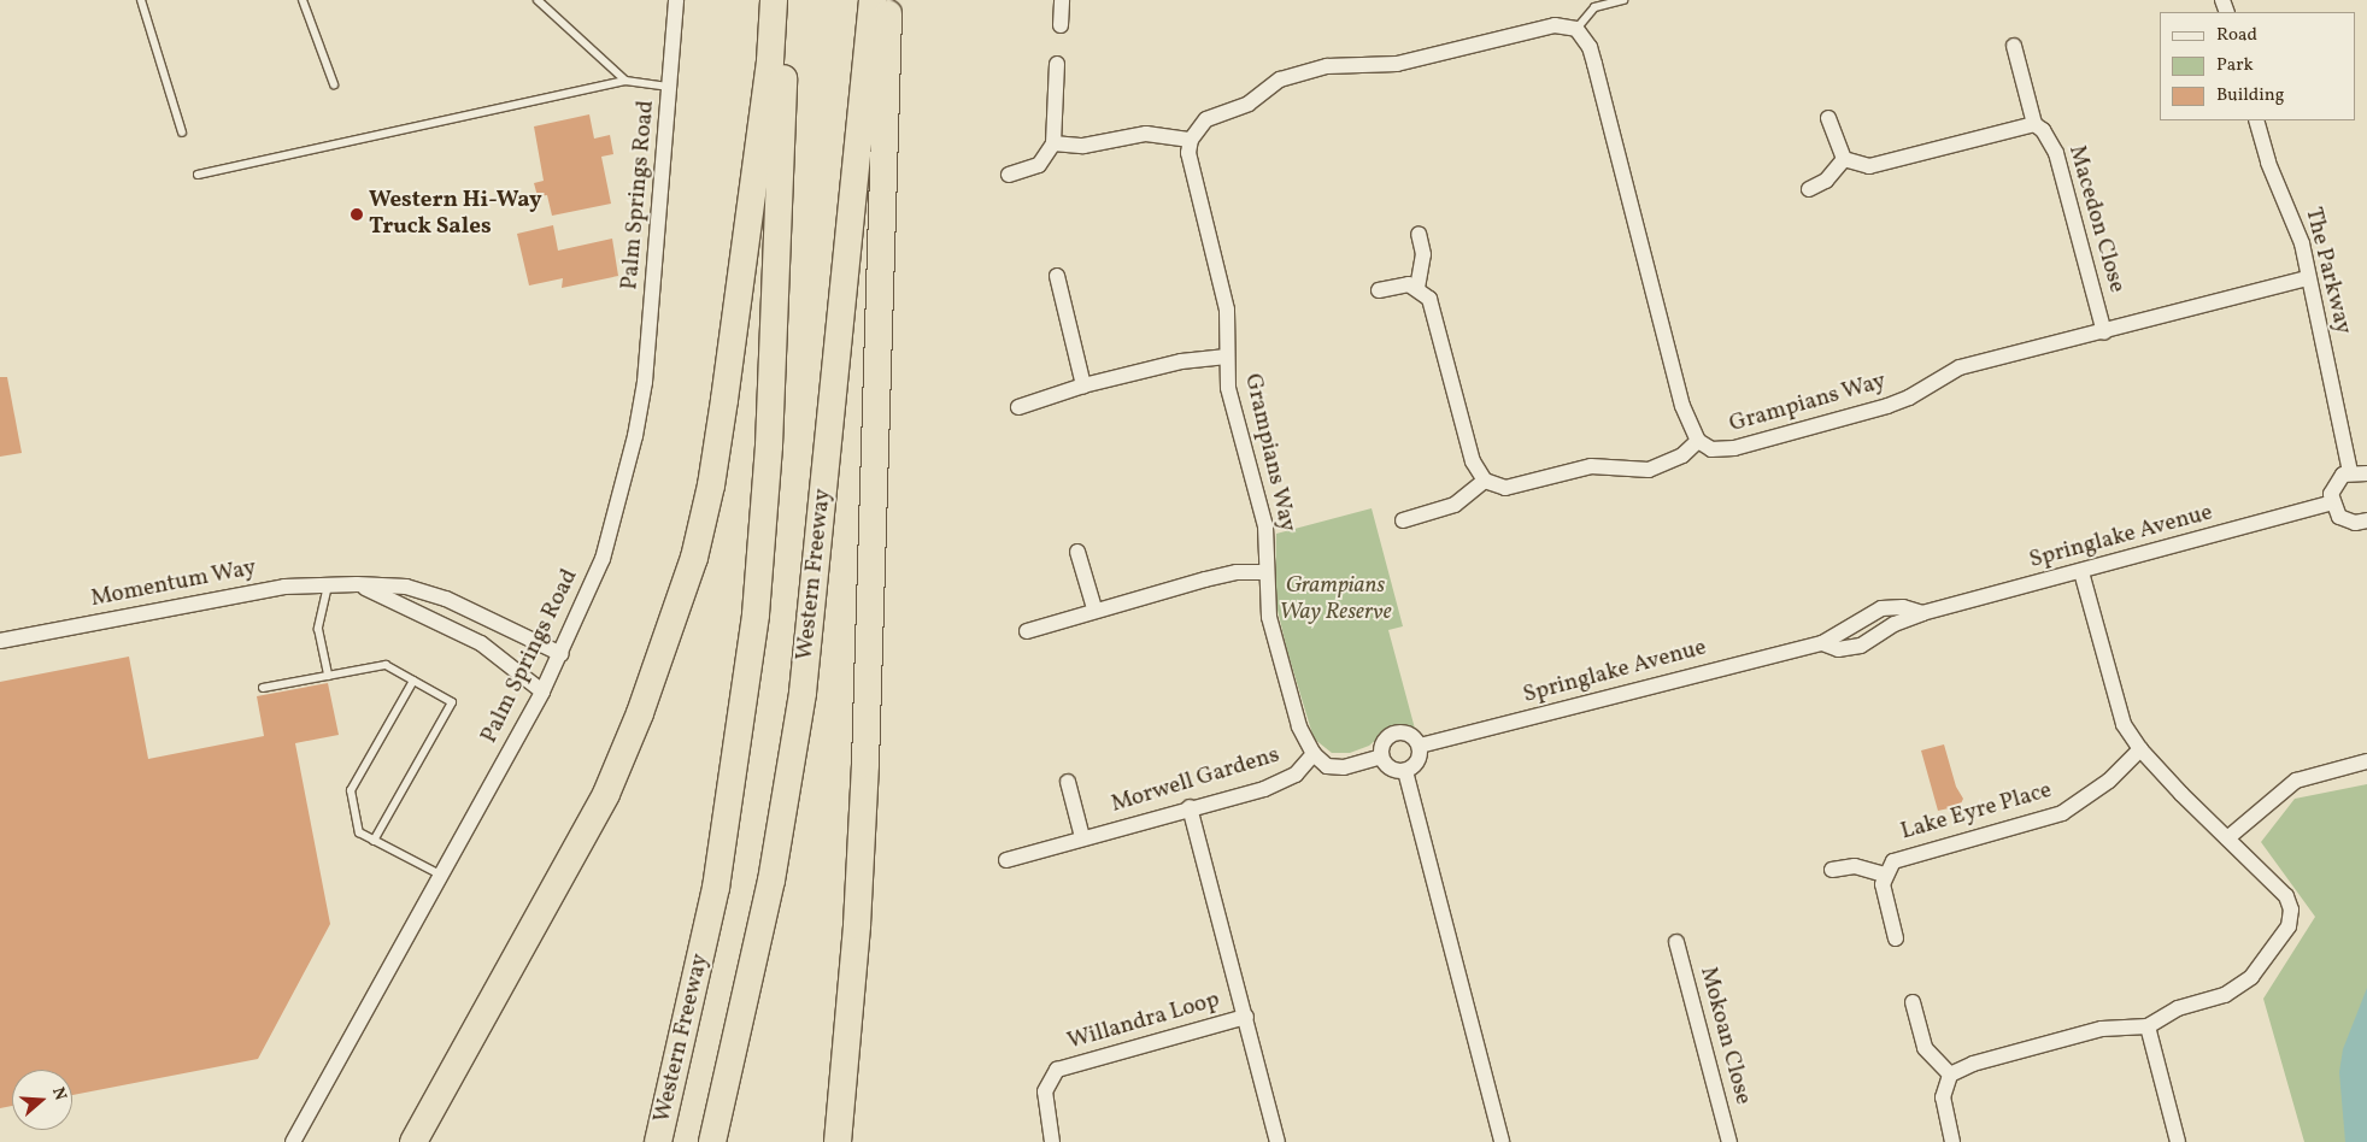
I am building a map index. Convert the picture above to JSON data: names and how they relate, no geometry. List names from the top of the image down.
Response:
{
  "streets": {
    "highway": ["Western Freeway"],
    "street": [
      "Palm Springs Road",
      "Macedon Close",
      "The Parkway",
      "Grampians Way",
      "Springlake Avenue",
      "Momentum Way",
      "Morwell Gardens",
      "Lake Eyre Place",
      "Willandra Loop",
      "Mokoan Close"
    ]
  },
  "crossings": [
    ["Palm Springs Road", "Momentum Way"],
    ["Macedon Close", "Grampians Way"],
    ["The Parkway", "Grampians Way"],
    ["Grampians Way", "Morwell Gardens"],
    ["Springlake Avenue", "Morwell Gardens"],
    ["Morwell Gardens", "Willandra Loop"]
  ],
  "parks": ["Grampians Way Reserve"],
  "places": ["Western Hi-Way Truck Sales"],
  "legend": ["Road", "Park", "Building"],
  "north": "right"
}
